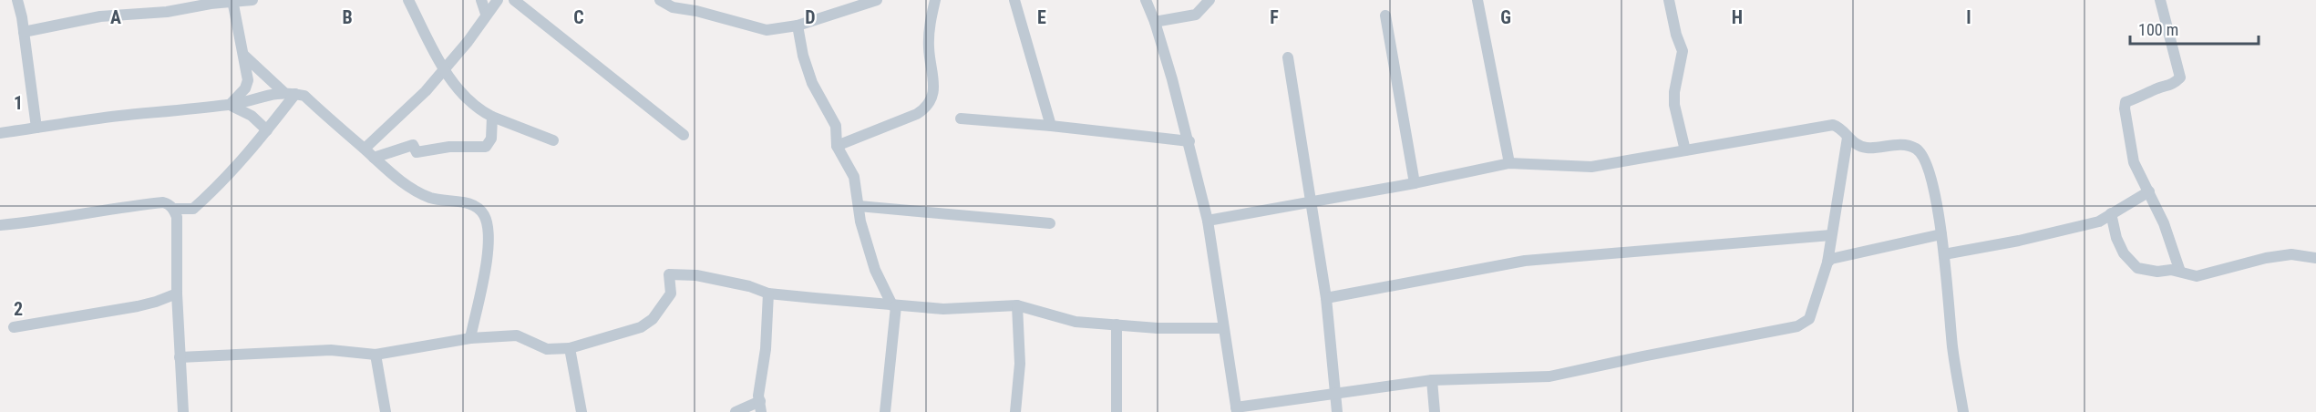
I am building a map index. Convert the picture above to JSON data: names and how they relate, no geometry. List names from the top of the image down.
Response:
{
  "scale_bar": "100 m",
  "grid": {
    "columns": [
      "A",
      "B",
      "C",
      "D",
      "E",
      "F",
      "G",
      "H",
      "I"
    ],
    "rows": ["1", "2"]
  }
}
